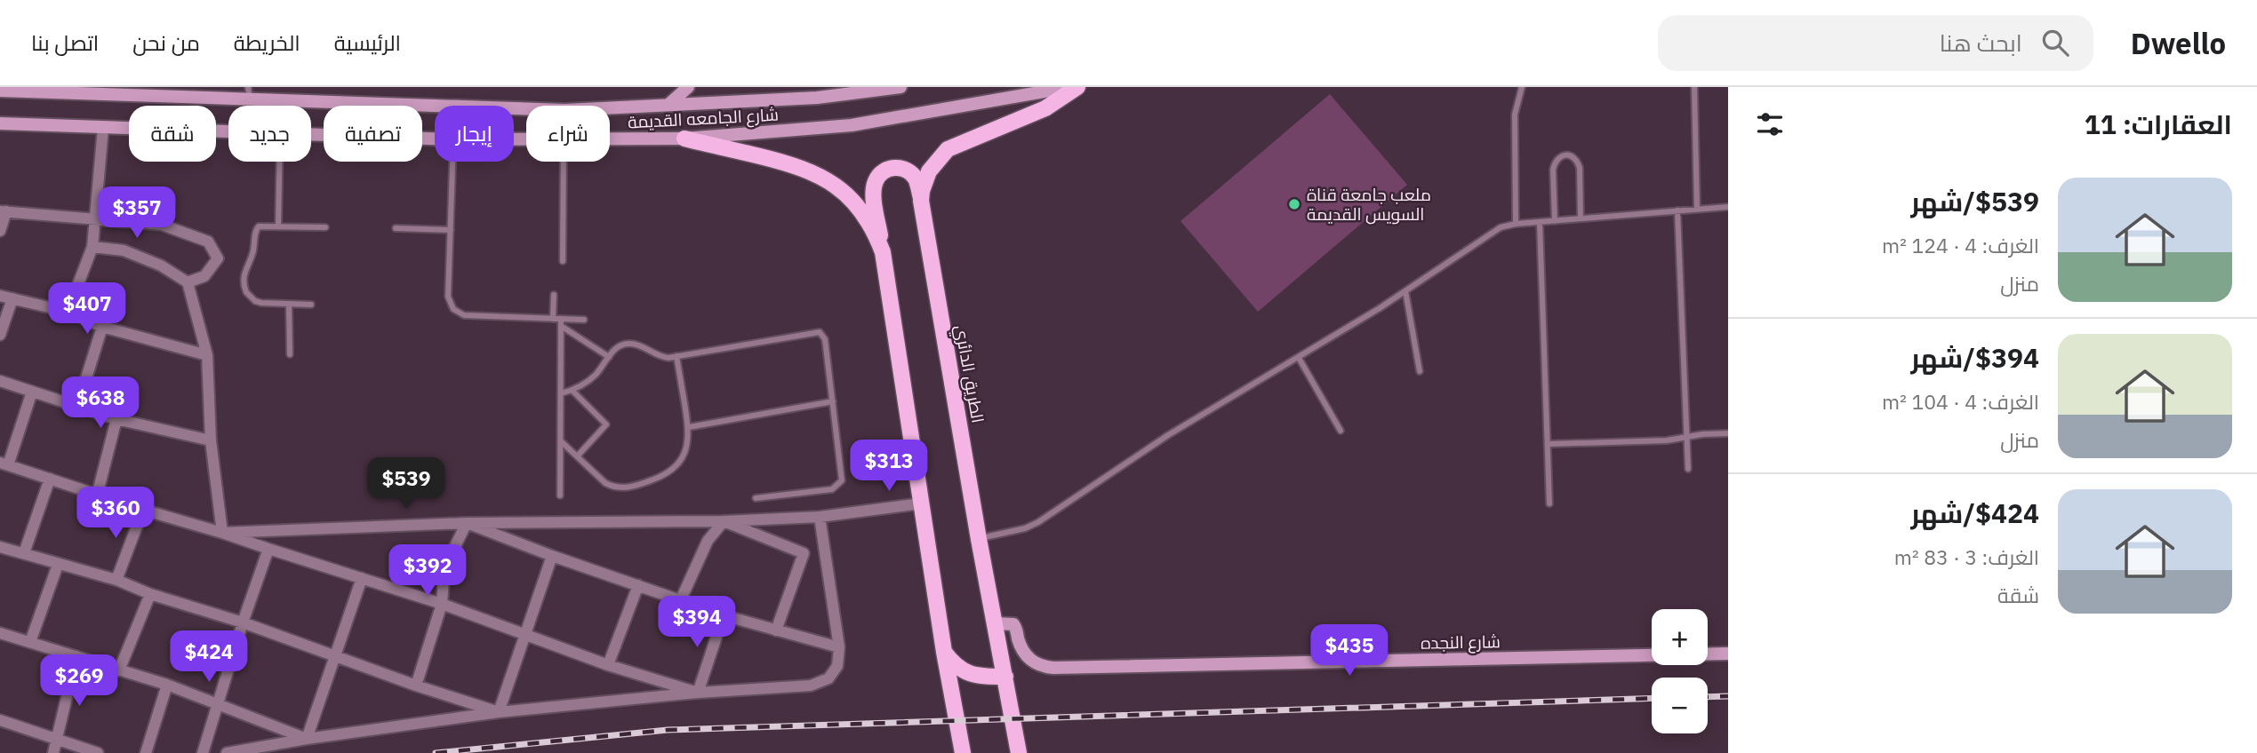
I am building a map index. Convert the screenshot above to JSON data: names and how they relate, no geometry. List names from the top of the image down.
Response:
{
  "streets": {
    "main road": ["شارع الجامعه القديمة", "الطريق الدائري", "شارع النجده"]
  },
  "crossings": [
    ["الطريق الدائري", "شارع النجده"]
  ],
  "places": ["ملعب جامعة قناة السويس القديمة"],
  "page": {
    "header": "Dwello",
    "search": "ابحث هنا",
    "nav": [
      "الرئيسية",
      "الخريطة",
      "من نحن",
      "اتصل بنا"
    ],
    "heading": "العقارات: 11",
    "chip": [
      "شراء",
      "إيجار",
      "تصفية",
      "جديد",
      "شقة"
    ],
    "list": [
      {
        "name": "$539/شهر",
        "note": "الغرف: 4 · 124 m² · منزل"
      },
      {
        "name": "$394/شهر",
        "note": "الغرف: 4 · 104 m² · منزل"
      },
      {
        "name": "$424/شهر",
        "note": "الغرف: 3 · 83 m² · شقة"
      }
    ],
    "price": [
      "$357",
      "$407",
      "$638",
      "$313",
      "$539",
      "$360",
      "$392",
      "$394",
      "$435",
      "$424",
      "$269"
    ],
    "map_buttons": ["+", "−"]
  }
}
